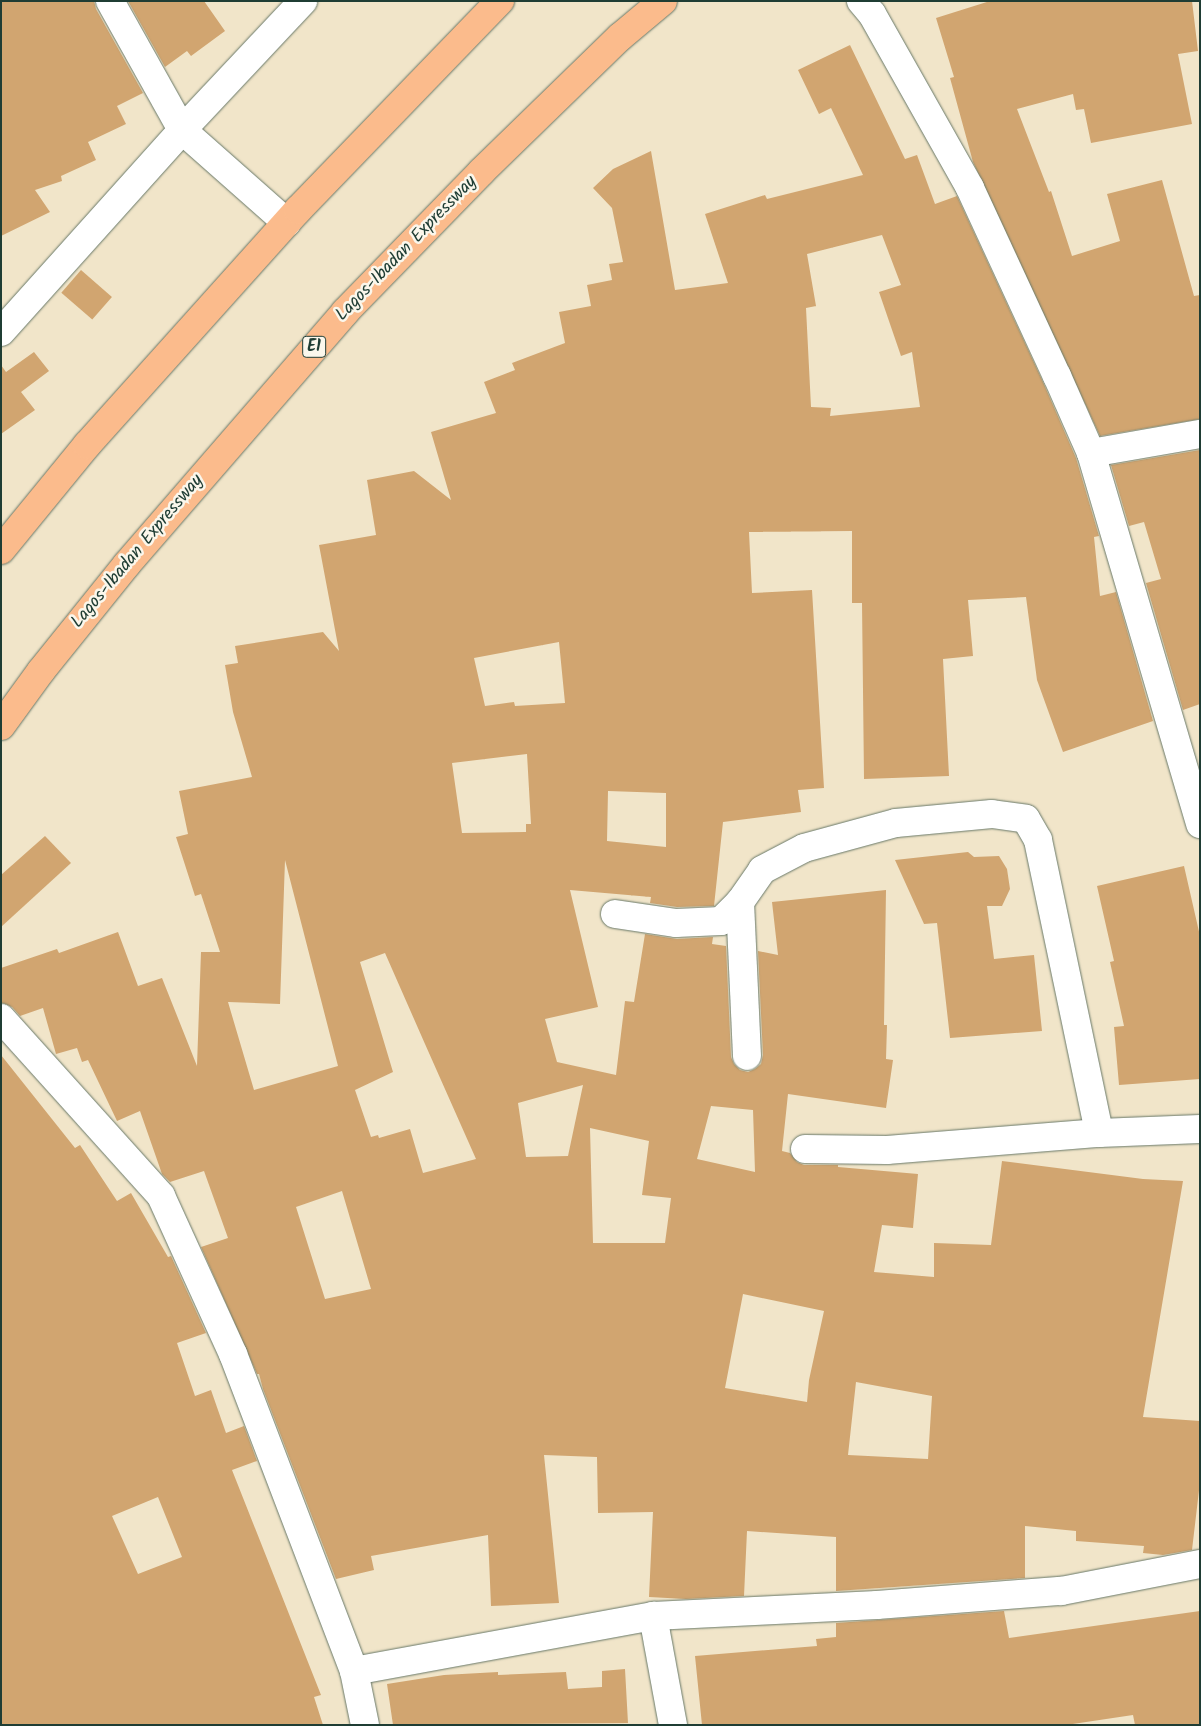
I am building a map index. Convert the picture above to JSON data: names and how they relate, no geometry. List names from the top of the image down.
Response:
{
  "streets": {
    "highway": ["Lagos-Ibadan Expressway", "E1"]
  }
}
